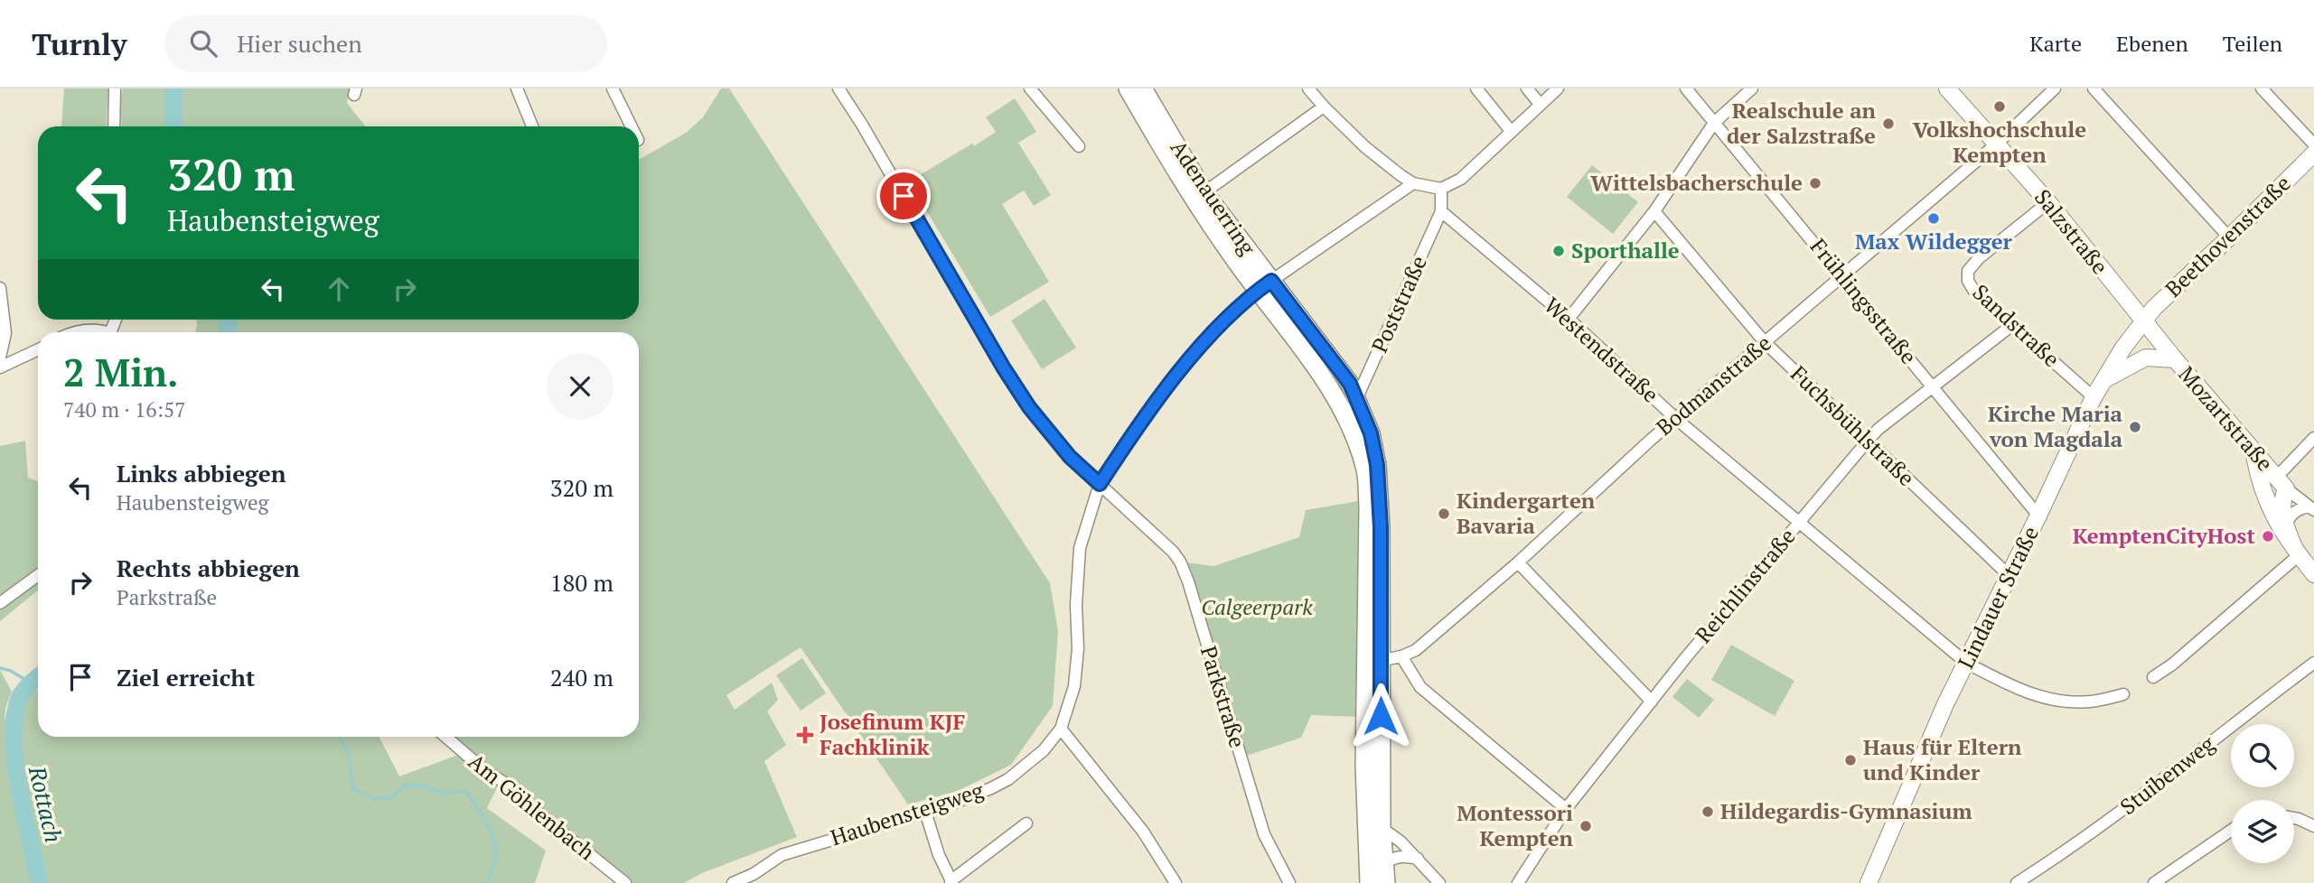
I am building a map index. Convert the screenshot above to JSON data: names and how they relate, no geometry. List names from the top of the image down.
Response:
{
  "streets": {
    "main road": ["Adenauerring"],
    "street": [
      "Salzstraße",
      "Beethovenstraße",
      "Frühlingsstraße",
      "Poststraße",
      "Sandstraße",
      "Westendstraße",
      "Bodmanstraße",
      "Mozartstraße",
      "Fuchsbühlstraße",
      "Reichlinstraße",
      "Lindauer Straße",
      "Parkstraße",
      "Stuibenweg",
      "Am Göhlenbach",
      "Haubensteigweg"
    ]
  },
  "crossings": [
    ["Adenauerring", "Poststraße"],
    ["Adenauerring", "Bodmanstraße"],
    ["Adenauerring", "Haubensteigweg"],
    ["Salzstraße", "Beethovenstraße"],
    ["Salzstraße", "Sandstraße"],
    ["Salzstraße", "Bodmanstraße"],
    ["Salzstraße", "Mozartstraße"],
    ["Salzstraße", "Lindauer Straße"],
    ["Beethovenstraße", "Mozartstraße"],
    ["Beethovenstraße", "Lindauer Straße"],
    ["Frühlingsstraße", "Bodmanstraße"],
    ["Frühlingsstraße", "Reichlinstraße"],
    ["Frühlingsstraße", "Lindauer Straße"],
    ["Poststraße", "Westendstraße"],
    ["Sandstraße", "Reichlinstraße"],
    ["Sandstraße", "Lindauer Straße"],
    ["Westendstraße", "Bodmanstraße"],
    ["Westendstraße", "Reichlinstraße"],
    ["Westendstraße", "Lindauer Straße"],
    ["Bodmanstraße", "Fuchsbühlstraße"],
    ["Mozartstraße", "Lindauer Straße"],
    ["Fuchsbühlstraße", "Reichlinstraße"],
    ["Fuchsbühlstraße", "Lindauer Straße"],
    ["Parkstraße", "Haubensteigweg"]
  ],
  "water": ["Rottach"],
  "parks": ["Calgeerpark"],
  "places": {
    "other": [
      "Volkshochschule Kempten",
      "Realschule an der Salzstraße",
      "Wittelsbacherschule",
      "Max Wildegger",
      "Sporthalle",
      "Kirche Maria von Magdala",
      "Kindergarten Bavaria",
      "KemptenCityHost",
      "Haus für Eltern und Kinder",
      "Hildegardis-Gymnasium",
      "Montessori Kempten"
    ],
    "health": ["Josefinum KJF Fachklinik"]
  },
  "page": {
    "header": "Turnly",
    "search": "Hier suchen",
    "nav": ["Karte", "Ebenen", "Teilen"],
    "turn": ["320 m", "Haubensteigweg"],
    "heading": ["2 Min.", "740 m · 16:57"],
    "list": [
      {
        "name": "Links abbiegen",
        "note": "Haubensteigweg",
        "value": "320 m"
      },
      {
        "name": "Rechts abbiegen",
        "note": "Parkstraße",
        "value": "180 m"
      },
      {
        "name": "Ziel erreicht",
        "value": "240 m"
      }
    ]
  }
}
